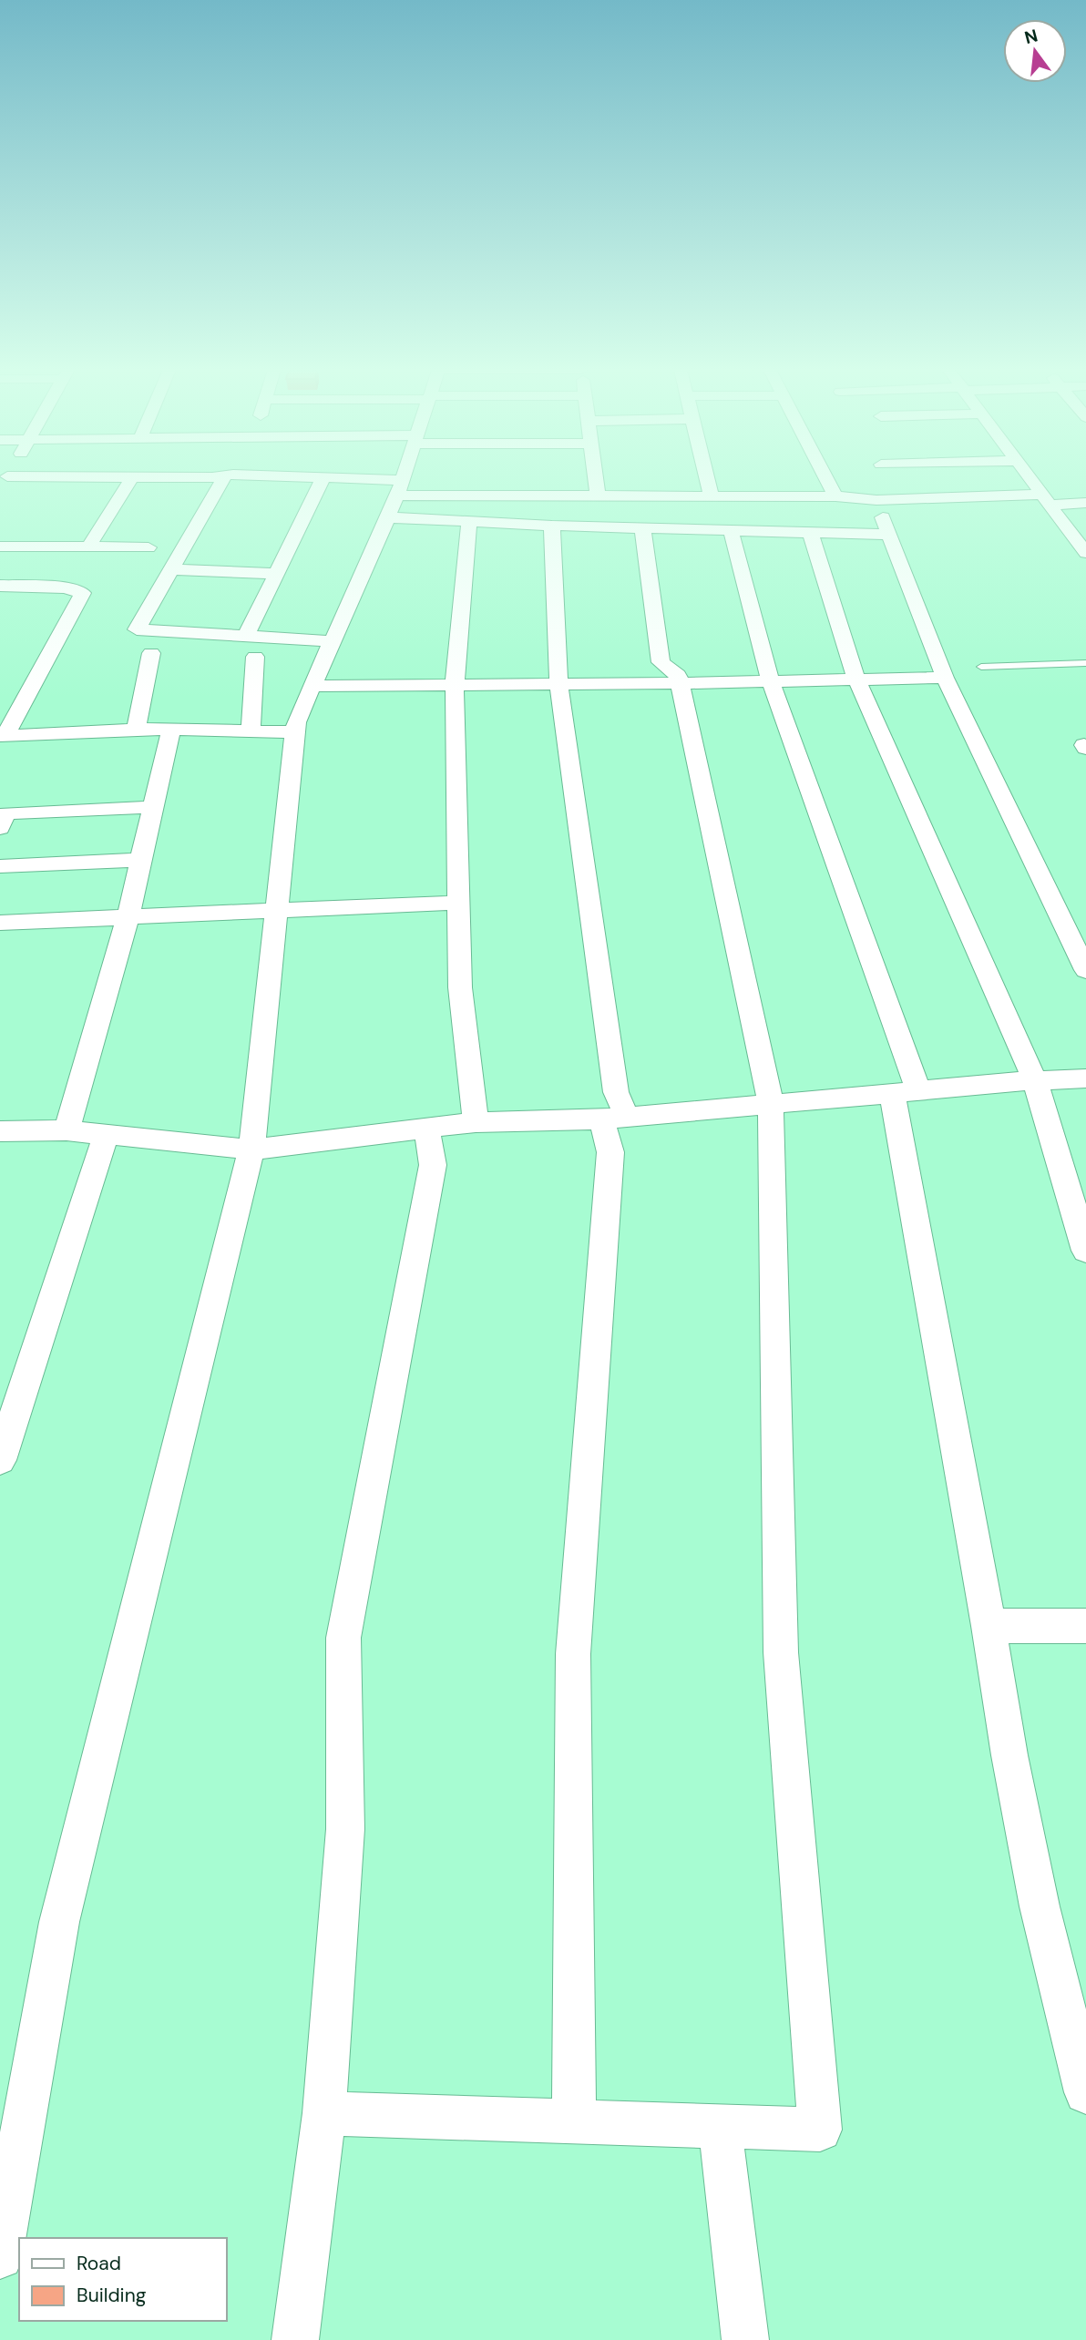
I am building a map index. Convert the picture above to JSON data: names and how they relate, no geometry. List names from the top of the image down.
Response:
{
  "legend": ["Road", "Building"],
  "north": "top"
}
